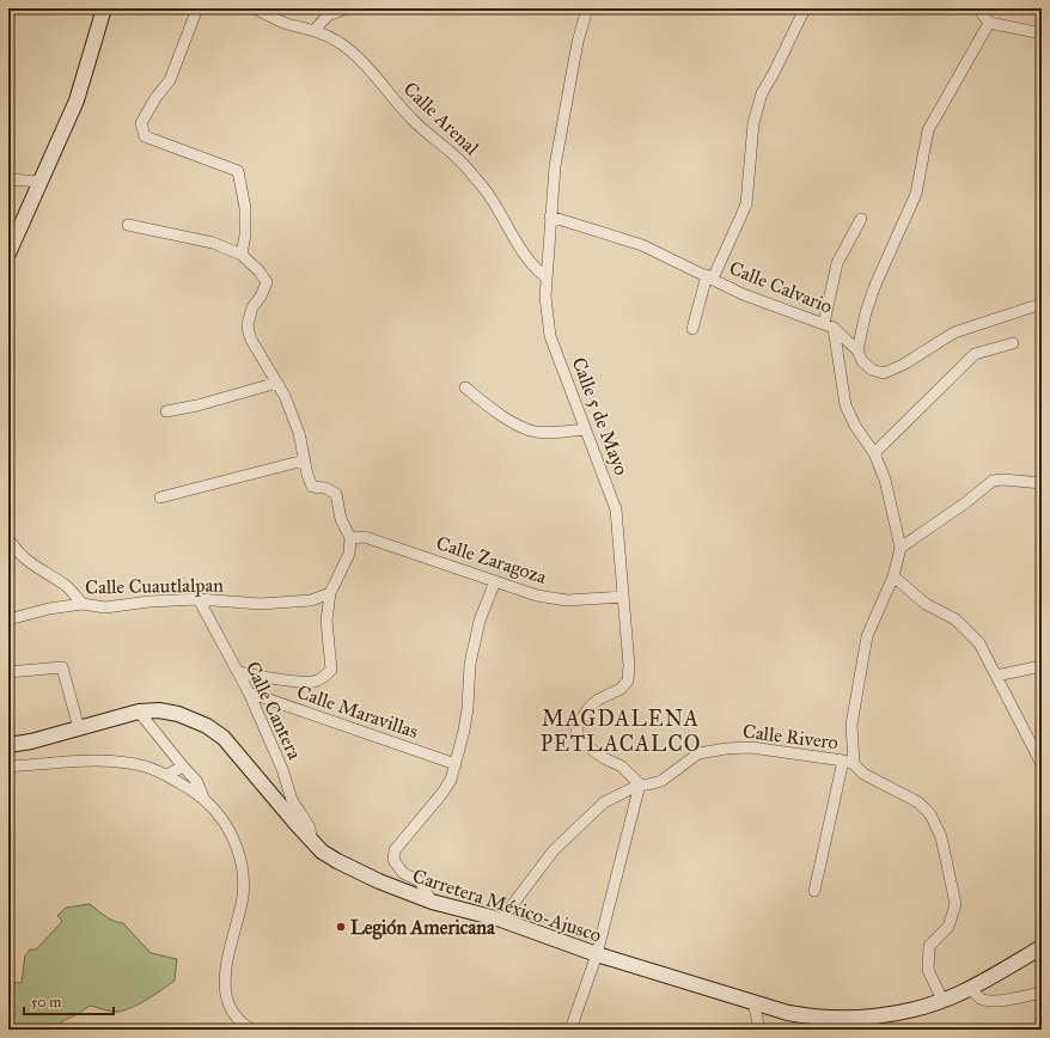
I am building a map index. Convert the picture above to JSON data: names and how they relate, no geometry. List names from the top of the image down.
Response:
{
  "streets": {
    "main road": ["Carretera México-Ajusco"],
    "street": [
      "Calle Arenal",
      "Calle Calvario",
      "Calle 5 de Mayo",
      "Calle Zaragoza",
      "Calle Cuautlalpan",
      "Calle Cantera",
      "Calle Maravillas",
      "Calle Rivero"
    ]
  },
  "crossings": [
    ["Calle Arenal", "Calle 5 de Mayo"],
    ["Calle Calvario", "Calle 5 de Mayo"],
    ["Calle 5 de Mayo", "Calle Zaragoza"],
    ["Calle 5 de Mayo", "Calle Rivero"],
    ["Calle Cuautlalpan", "Calle Cantera"],
    ["Calle Cantera", "Calle Maravillas"],
    ["Calle Cantera", "Carretera México-Ajusco"],
    ["Calle Rivero", "Carretera México-Ajusco"]
  ],
  "districts": ["MAGDALENA PETLACALCO"],
  "places": ["Legión Americana"],
  "scale_bar": "50 m"
}
